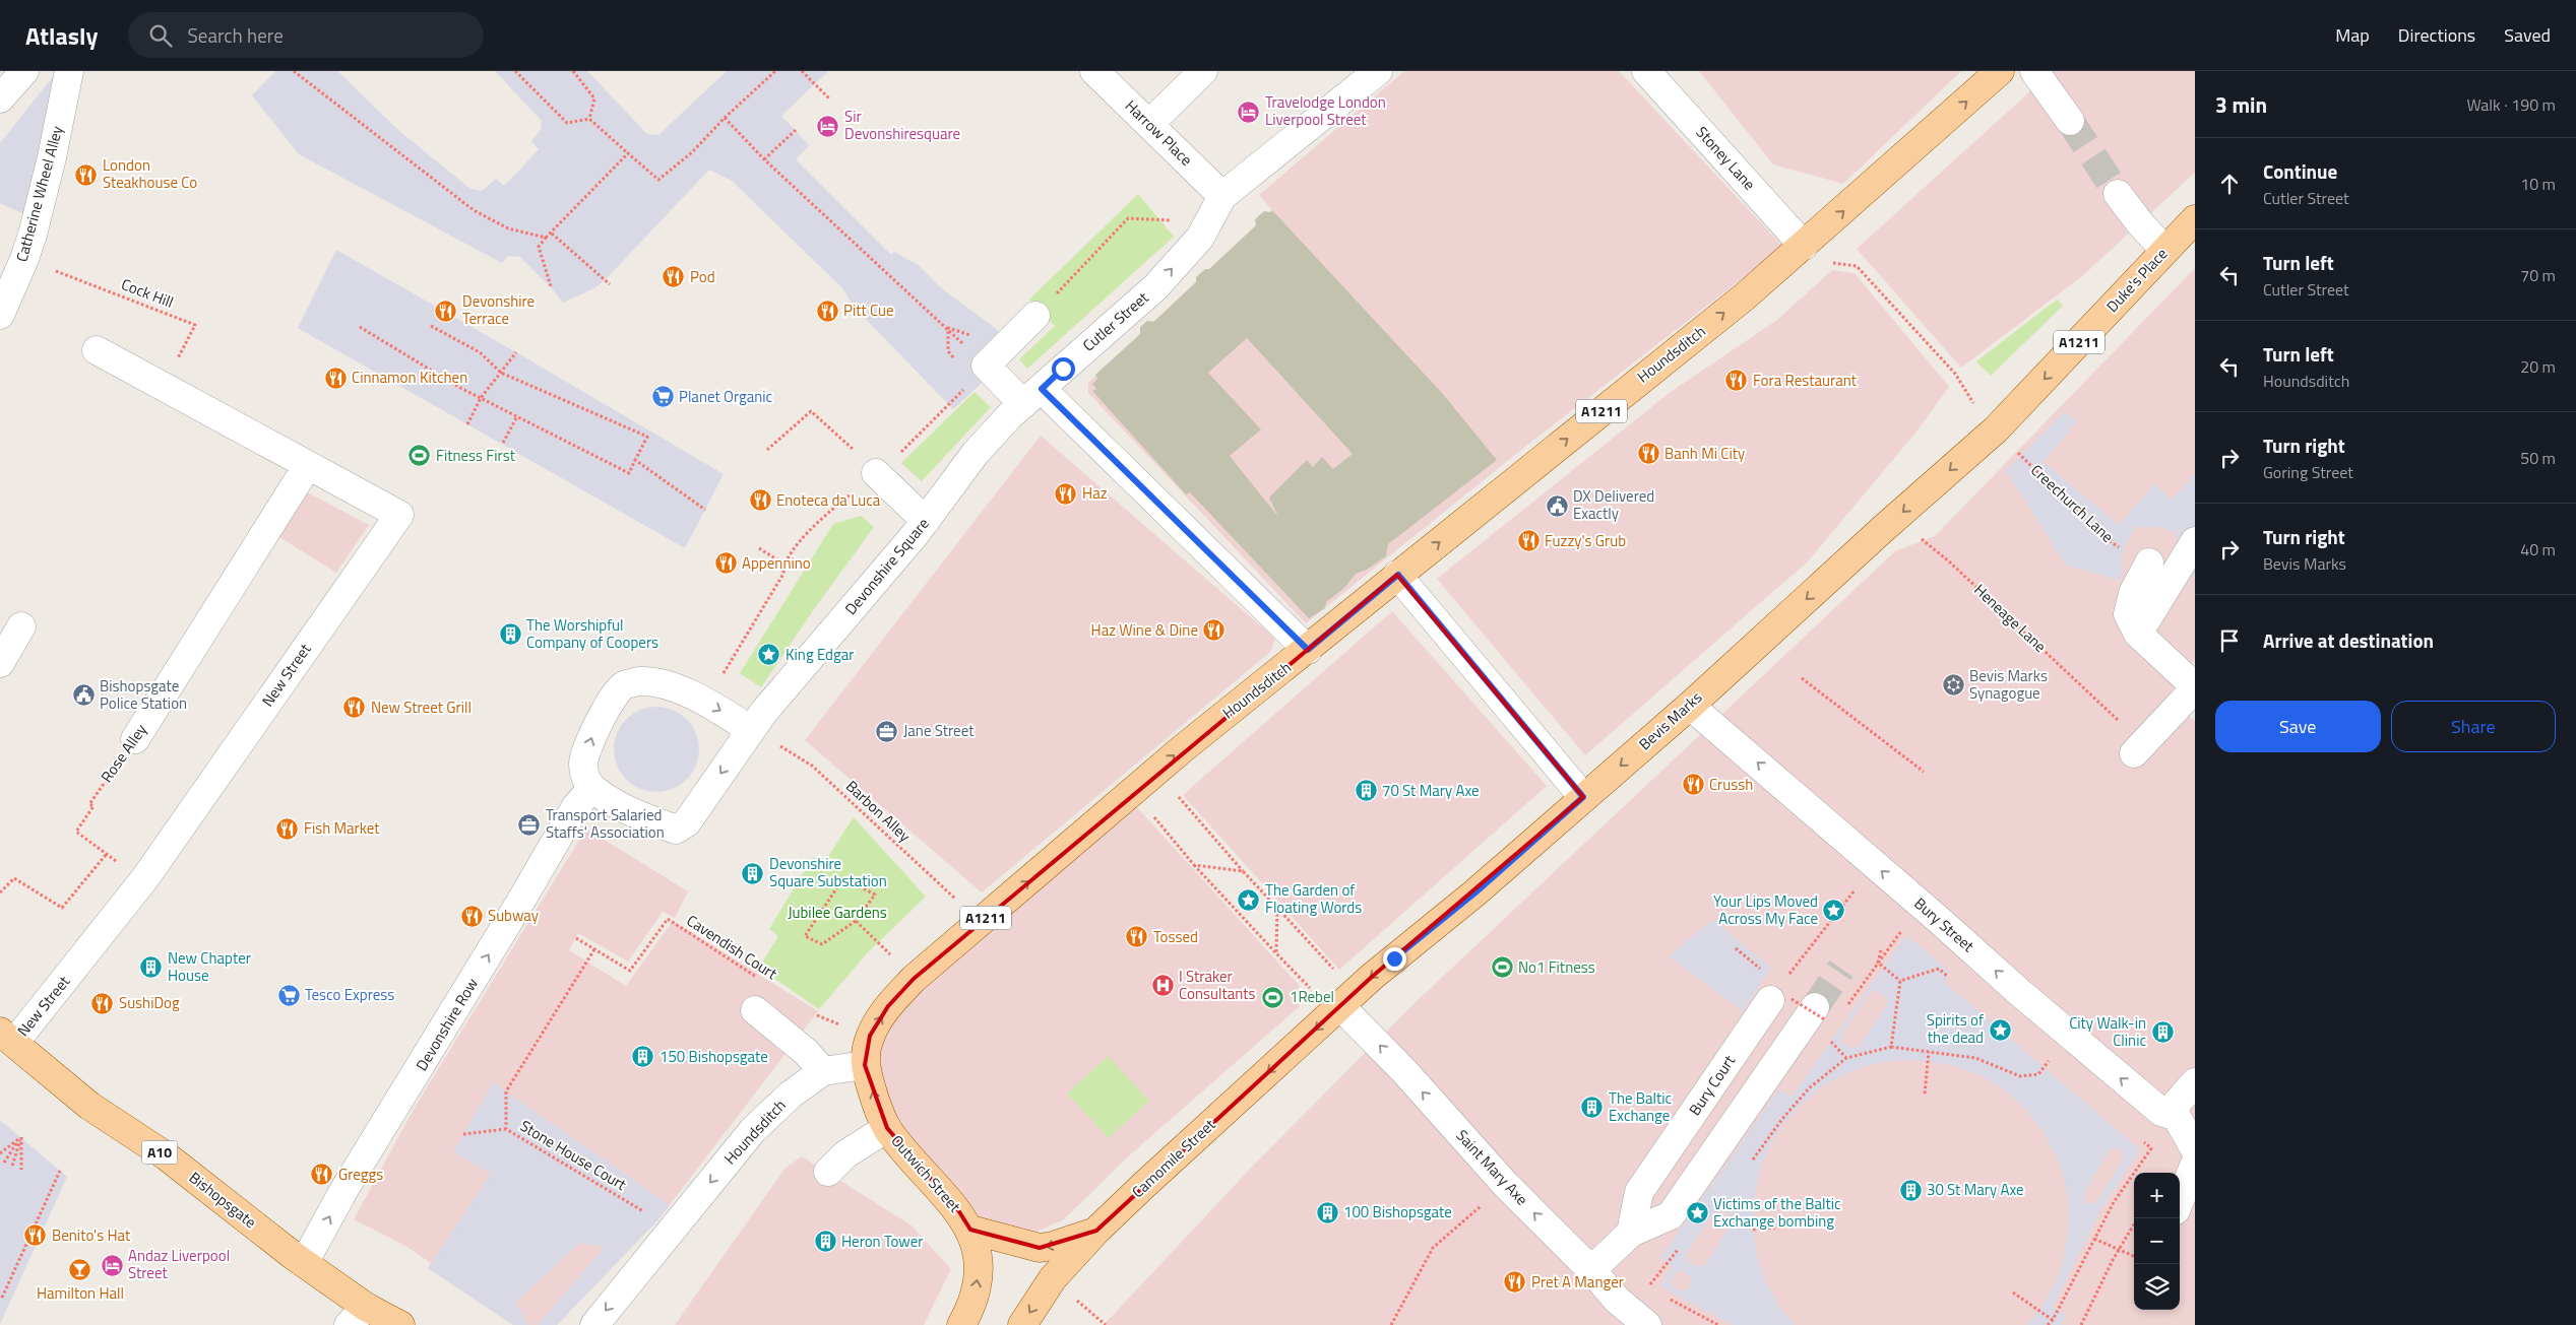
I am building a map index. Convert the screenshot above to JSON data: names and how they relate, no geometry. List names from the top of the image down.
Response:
{
  "streets": {
    "main road": [
      "Duke's Place",
      "A1211",
      "Houndsditch",
      "Bevis Marks",
      "A10",
      "Camomile Street",
      "Outwich Street",
      "Bishopsgate"
    ],
    "street": [
      "Harrow Place",
      "Stoney Lane",
      "Catherine Wheel Alley",
      "Cutler Street",
      "Devonshire Square",
      "New Street",
      "Rose Alley",
      "Bury Street",
      "Devonshire Row",
      "Bury Court",
      "Saint Mary Axe"
    ],
    "path": [
      "Cock Hill",
      "Creechurch Lane",
      "Heneage Lane",
      "Barbon Alley",
      "Cavendish Court",
      "Stone House Court"
    ]
  },
  "crossings": [
    ["Harrow Place", "Cutler Street"],
    ["Stoney Lane", "Houndsditch"],
    ["Catherine Wheel Alley", "Cock Hill"],
    ["Duke's Place", "Bevis Marks"],
    ["Cock Hill", "New Street"],
    ["Cutler Street", "Devonshire Square"],
    ["A1211", "Camomile Street"],
    ["A1211", "Outwich Street"],
    ["Houndsditch", "Barbon Alley"],
    ["Houndsditch", "Stone House Court"],
    ["Houndsditch", "Outwich Street"],
    ["Devonshire Square", "Barbon Alley"],
    ["Devonshire Square", "Devonshire Row"],
    ["Heneage Lane", "Bevis Marks"],
    ["New Street", "Rose Alley"],
    ["New Street", "Bishopsgate"],
    ["Bevis Marks", "Bury Street"],
    ["Bevis Marks", "Camomile Street"],
    ["Bevis Marks", "Saint Mary Axe"],
    ["Barbon Alley", "Devonshire Row"],
    ["Cavendish Court", "Stone House Court"],
    ["Devonshire Row", "Bishopsgate"],
    ["Camomile Street", "Saint Mary Axe"]
  ],
  "one_way": [
    "Duke's Place",
    "Cutler Street",
    "Bevis Marks",
    "Bury Street",
    "Devonshire Row",
    "Camomile Street",
    "Saint Mary Axe",
    "Outwich Street"
  ],
  "parks": ["Jubilee Gardens"],
  "places": {
    "hotel": ["Travelodge London Liverpool Street", "Sir Devonshiresquare", "Andaz Liverpool Street"],
    "restaurant": [
      "London Steakhouse Co",
      "Pod",
      "Devonshire Terrace",
      "Pitt Cue",
      "Cinnamon Kitchen",
      "Fora Restaurant",
      "Banh Mi City",
      "Haz",
      "Enoteca da Luca",
      "Fuzzy's Grub",
      "Appennino",
      "Haz Wine & Dine",
      "New Street Grill",
      "Crussh",
      "Fish Market",
      "Subway",
      "Tossed",
      "SushiDog",
      "Greggs",
      "Benito's Hat",
      "Pret A Manger"
    ],
    "supermarket": ["Planet Organic", "Tesco Express"],
    "sports": ["Fitness First", "No1 Fitness", "1Rebel"],
    "public building": ["DX Delivered Exactly", "Bishopsgate Police Station"],
    "building": [
      "The Worshipful Company of Coopers",
      "70 St Mary Axe",
      "Devonshire Square Substation",
      "New Chapter House",
      "City Walk-in Clinic",
      "150 Bishopsgate",
      "The Baltic Exchange",
      "30 St Mary Axe",
      "100 Bishopsgate",
      "Heron Tower"
    ],
    "place": [
      "King Edgar",
      "The Garden of Floating Words",
      "Your Lips Moved Across My Face",
      "Spirits of the dead",
      "Victims of the Baltic Exchange bombing"
    ],
    "synagogue": ["Bevis Marks Synagogue"],
    "office": ["Jane Street", "Transport Salaried Staffs' Association"],
    "hospital": ["I Straker Consultants"],
    "bar": ["Hamilton Hall"]
  },
  "page": {
    "header": "Atlasly",
    "search": "Search here",
    "nav": ["Map", "Directions", "Saved"],
    "heading": ["3 min", "Walk · 190 m"],
    "list": [
      ["Continue", "Cutler Street", "10 m"],
      ["Turn left", "Cutler Street", "70 m"],
      ["Turn left", "Houndsditch", "20 m"],
      ["Turn right", "Goring Street", "50 m"],
      ["Turn right", "Bevis Marks", "40 m"],
      "Arrive at destination"
    ],
    "buttons": ["Save", "Share"],
    "map_buttons": ["+", "−"]
  }
}
